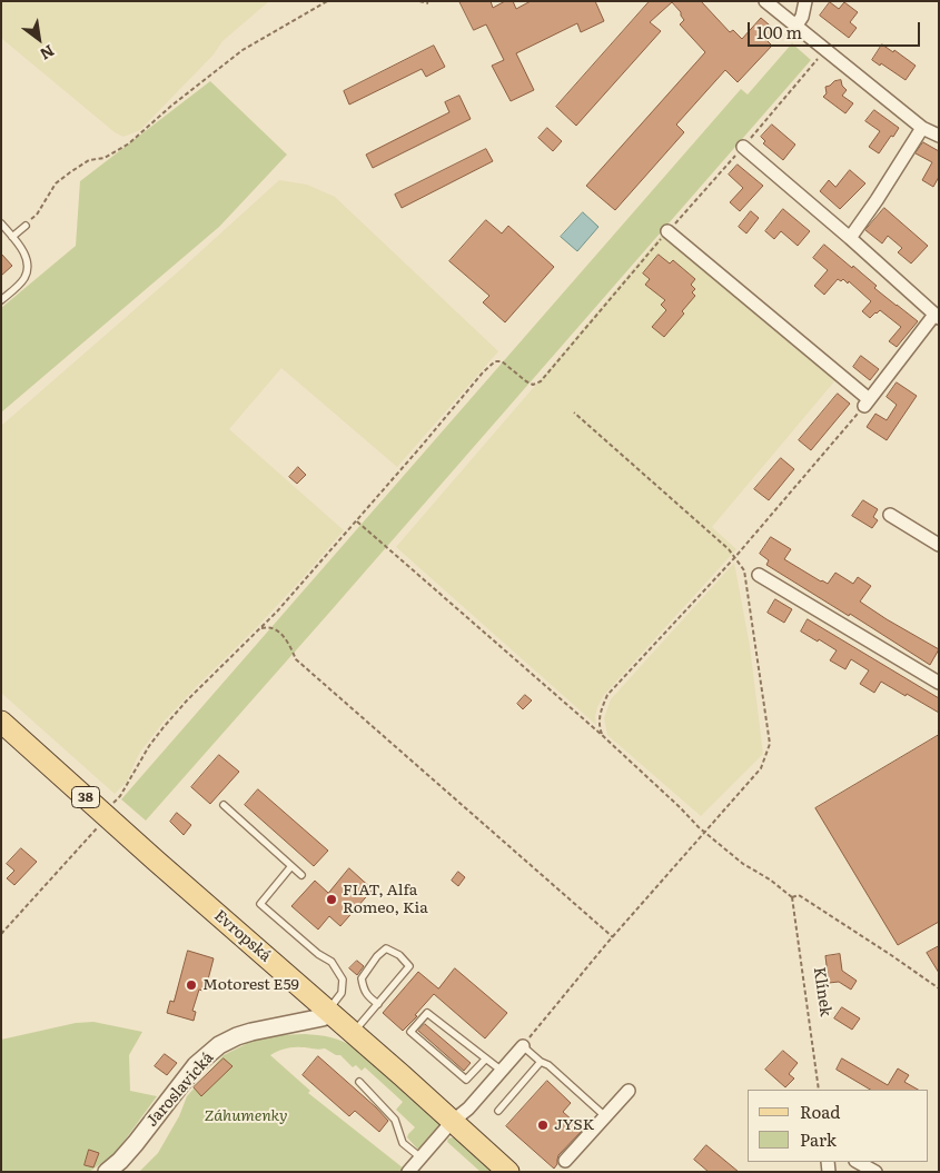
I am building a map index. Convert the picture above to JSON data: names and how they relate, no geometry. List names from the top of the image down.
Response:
{
  "streets": {
    "main road": ["38", "Evropská"],
    "street": ["Jaroslavická"],
    "path": ["Klínek"]
  },
  "crossings": [
    ["Evropská", "Jaroslavická"]
  ],
  "parks": ["Záhumenky"],
  "places": ["FIAT, Alfa Romeo, Kia", "Motorest E59", "JYSK"],
  "legend": ["Road", "Park"],
  "scale_bar": "100 m",
  "north": "bottom right"
}
